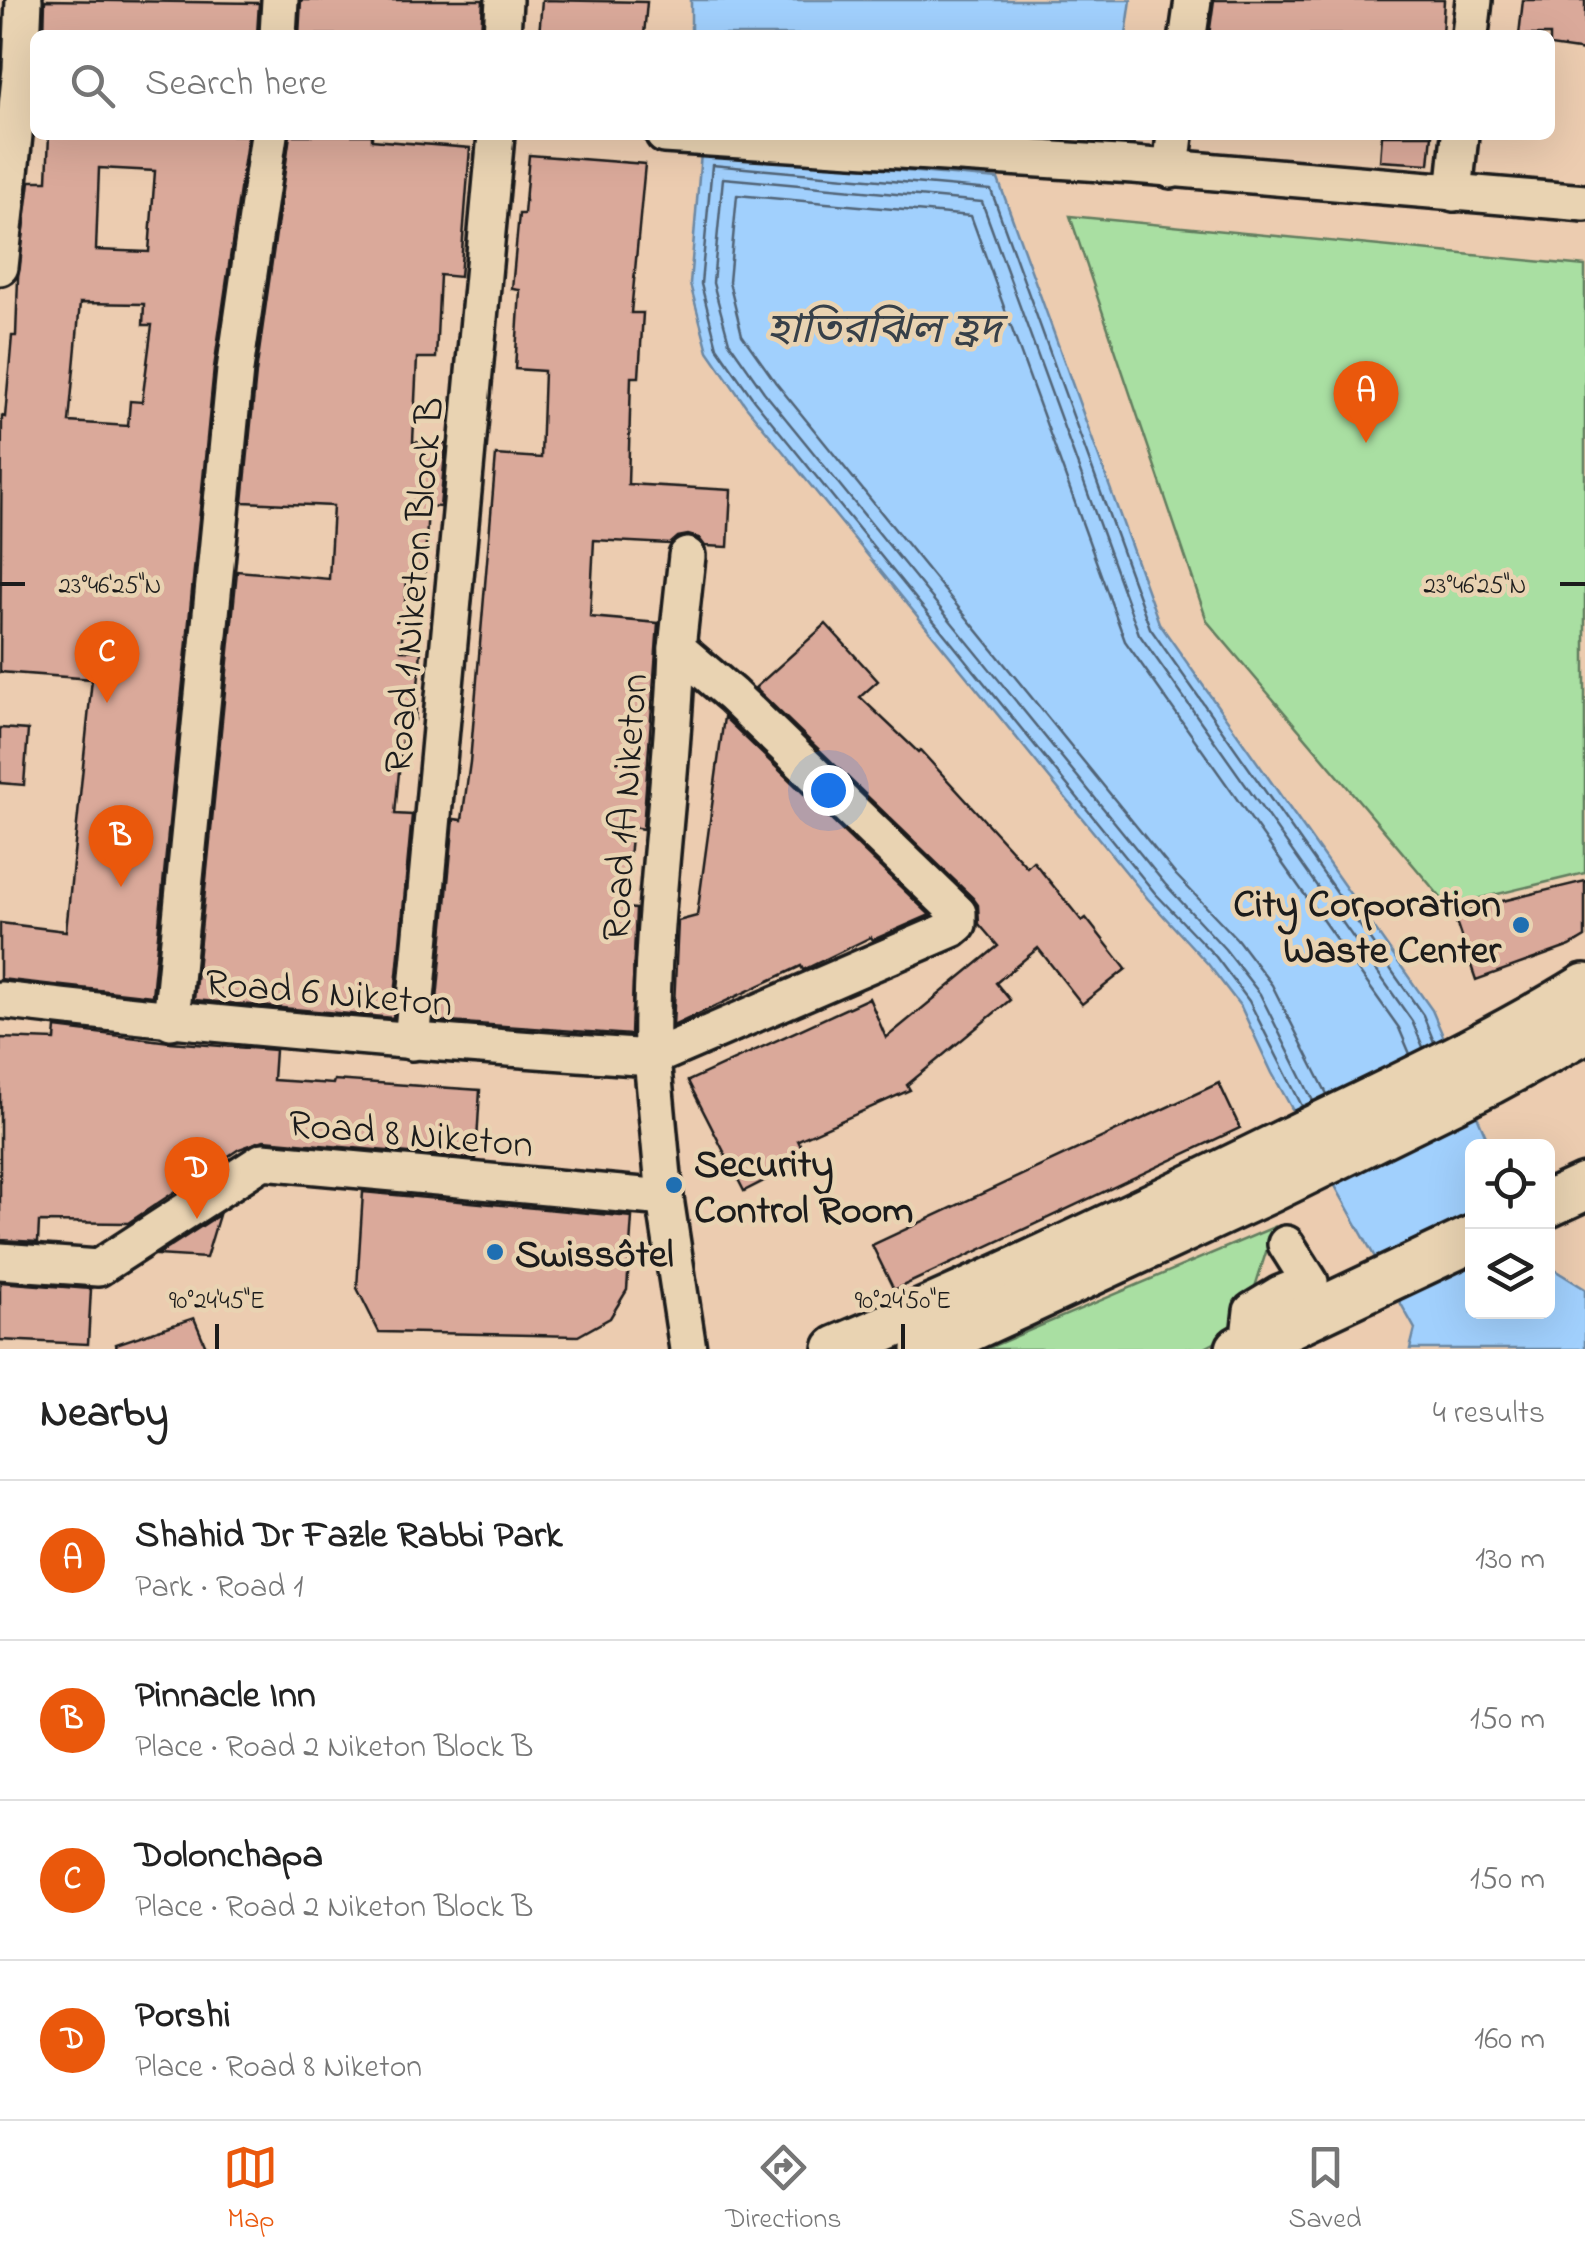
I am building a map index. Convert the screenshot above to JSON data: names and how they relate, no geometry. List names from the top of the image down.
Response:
{
  "streets": {
    "street": [
      "Road 1 Niketon Block B",
      "Road 1A Niketon",
      "Road 6 Niketon",
      "Road 8 Niketon"
    ]
  },
  "crossings": [
    ["Road 1 Niketon Block B", "Road 6 Niketon"],
    ["Road 1A Niketon", "Road 6 Niketon"],
    ["Road 1A Niketon", "Road 8 Niketon"]
  ],
  "water": ["হাতিরঝিল হ্রদ"],
  "places": ["City Corporation Waste Center", "Security Control Room", "Swissôtel"],
  "page": {
    "search": "Search here",
    "pins": [
      "A",
      "C",
      "B",
      "D"
    ],
    "heading": ["Nearby", "4 results"],
    "list": [
      {
        "mark": "A",
        "name": "Shahid Dr Fazle Rabbi Park",
        "note": "Park · Road 1",
        "value": "130 m"
      },
      {
        "mark": "B",
        "name": "Pinnacle Inn",
        "note": "Place · Road 2 Niketon Block B",
        "value": "150 m"
      },
      {
        "mark": "C",
        "name": "Dolonchapa",
        "note": "Place · Road 2 Niketon Block B",
        "value": "150 m"
      },
      {
        "mark": "D",
        "name": "Porshi",
        "note": "Place · Road 8 Niketon",
        "value": "160 m"
      }
    ],
    "nav": ["Map", "Directions", "Saved"]
  },
  "coordinates": ["23°46'25\"N", "90°24'45\"E", "90°24'50\"E"]
}
